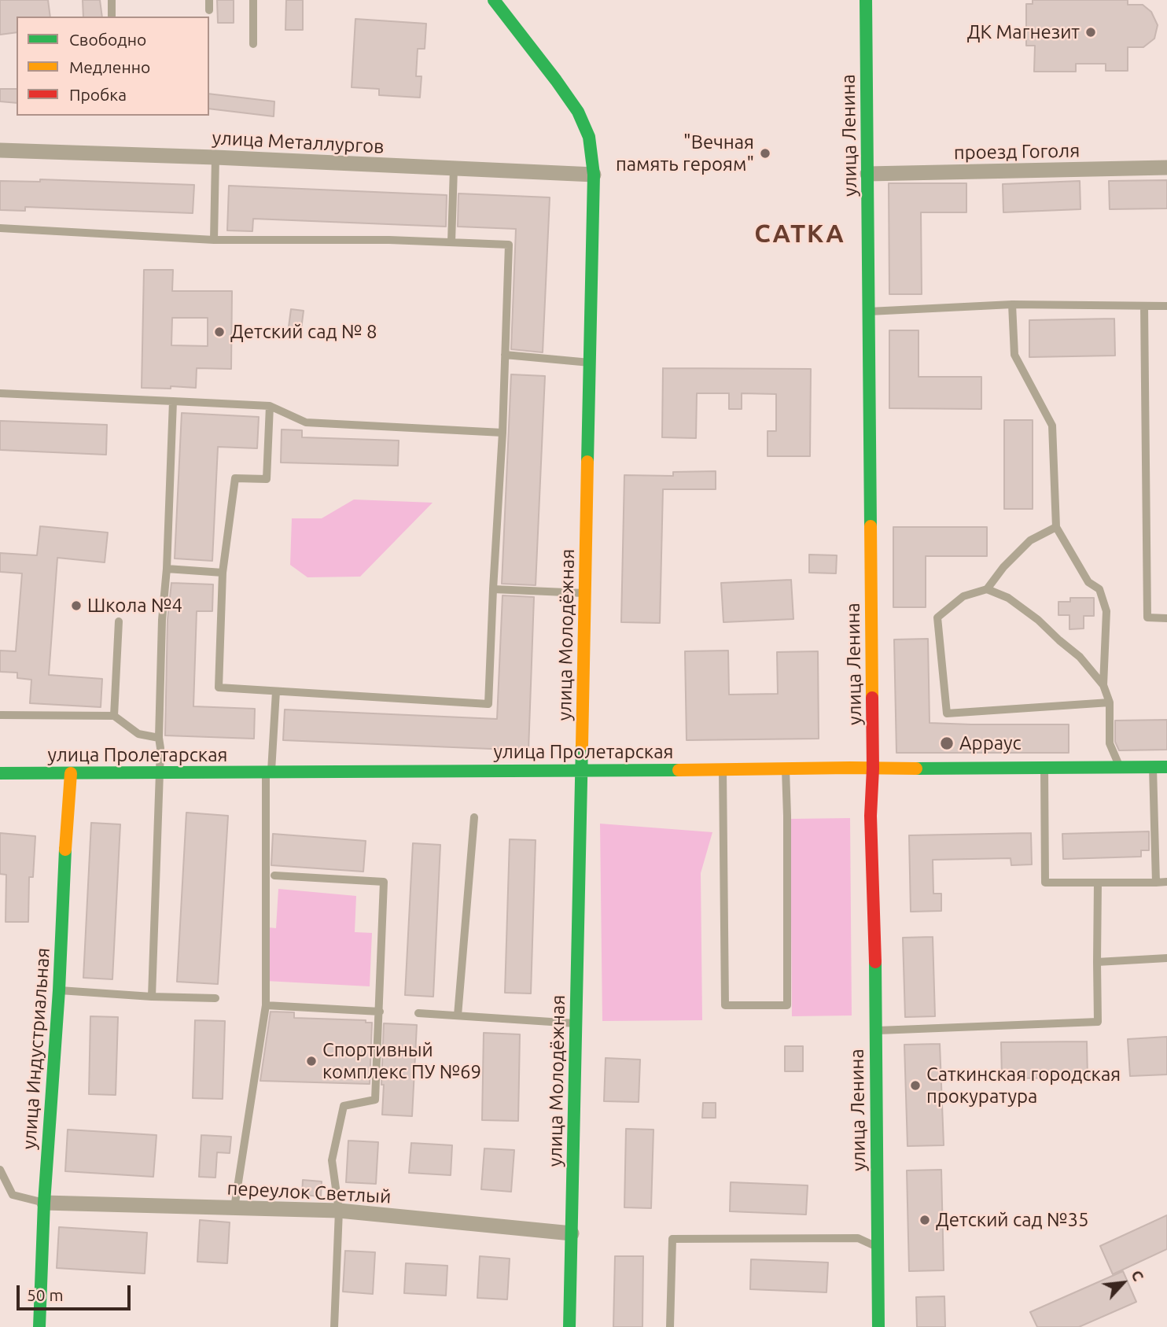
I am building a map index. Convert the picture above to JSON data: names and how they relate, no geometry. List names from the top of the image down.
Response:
{
  "streets": {
    "main road": [
      "улица Ленина",
      "улица Молодёжная",
      "улица Пролетарская",
      "улица Индустриальная"
    ],
    "street": ["улица Металлургов", "проезд Гоголя", "переулок Светлый"]
  },
  "crossings": [
    ["улица Ленина", "проезд Гоголя"],
    ["улица Ленина", "улица Пролетарская"],
    ["улица Металлургов", "улица Молодёжная"],
    ["улица Молодёжная", "улица Пролетарская"],
    ["улица Молодёжная", "переулок Светлый"],
    ["улица Пролетарская", "улица Индустриальная"],
    ["улица Индустриальная", "переулок Светлый"]
  ],
  "districts": ["САТКА"],
  "places": [
    "ДК Магнезит",
    "\"Вечная память героям\"",
    "Детский сад № 8",
    "Школа №4",
    "Арраус",
    "Спортивный комплекс ПУ №69",
    "Саткинская городская прокуратура",
    "Детский сад №35"
  ],
  "legend": ["Свободно", "Медленно", "Пробка"],
  "scale_bar": "50 m",
  "north": "top right"
}
